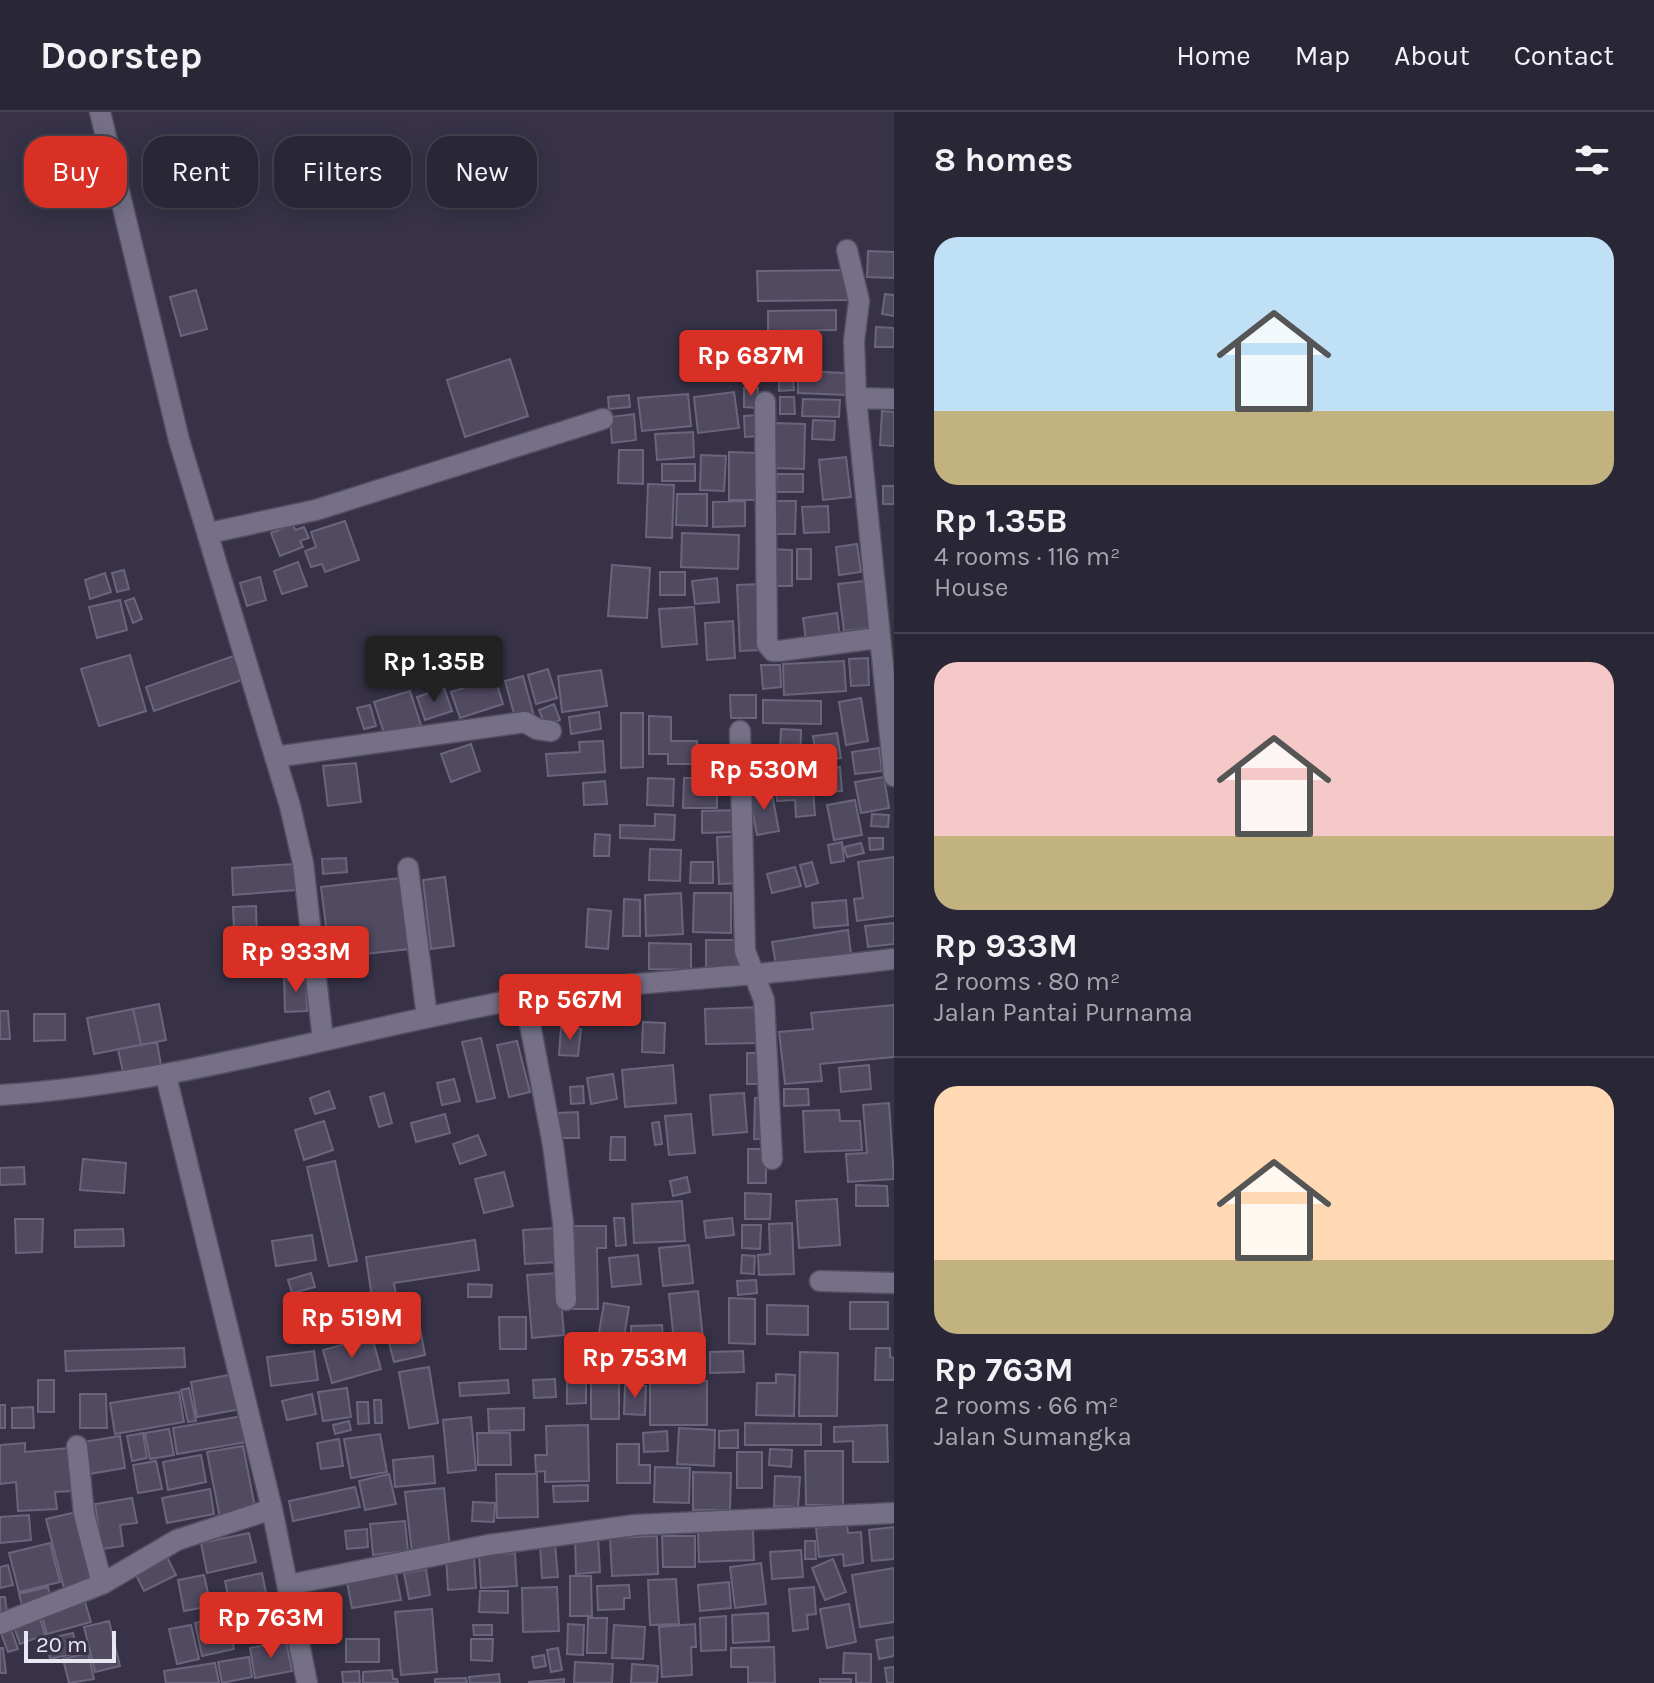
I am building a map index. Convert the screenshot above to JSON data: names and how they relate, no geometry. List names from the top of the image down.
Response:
{
  "scale_bar": "20 m",
  "page": {
    "header": "Doorstep",
    "nav": [
      "Home",
      "Map",
      "About",
      "Contact"
    ],
    "heading": "8 homes",
    "chip": [
      "Buy",
      "Rent",
      "Filters",
      "New"
    ],
    "list": [
      {
        "name": "Rp 1.35B",
        "note": "4 rooms · 116 m² · House"
      },
      {
        "name": "Rp 933M",
        "note": "2 rooms · 80 m² · Jalan Pantai Purnama"
      },
      {
        "name": "Rp 763M",
        "note": "2 rooms · 66 m² · Jalan Sumangka"
      }
    ],
    "price": [
      "Rp 687M",
      "Rp 1.35B",
      "Rp 530M",
      "Rp 933M",
      "Rp 567M",
      "Rp 519M",
      "Rp 753M",
      "Rp 763M"
    ],
    "scale": "20 m"
  }
}
